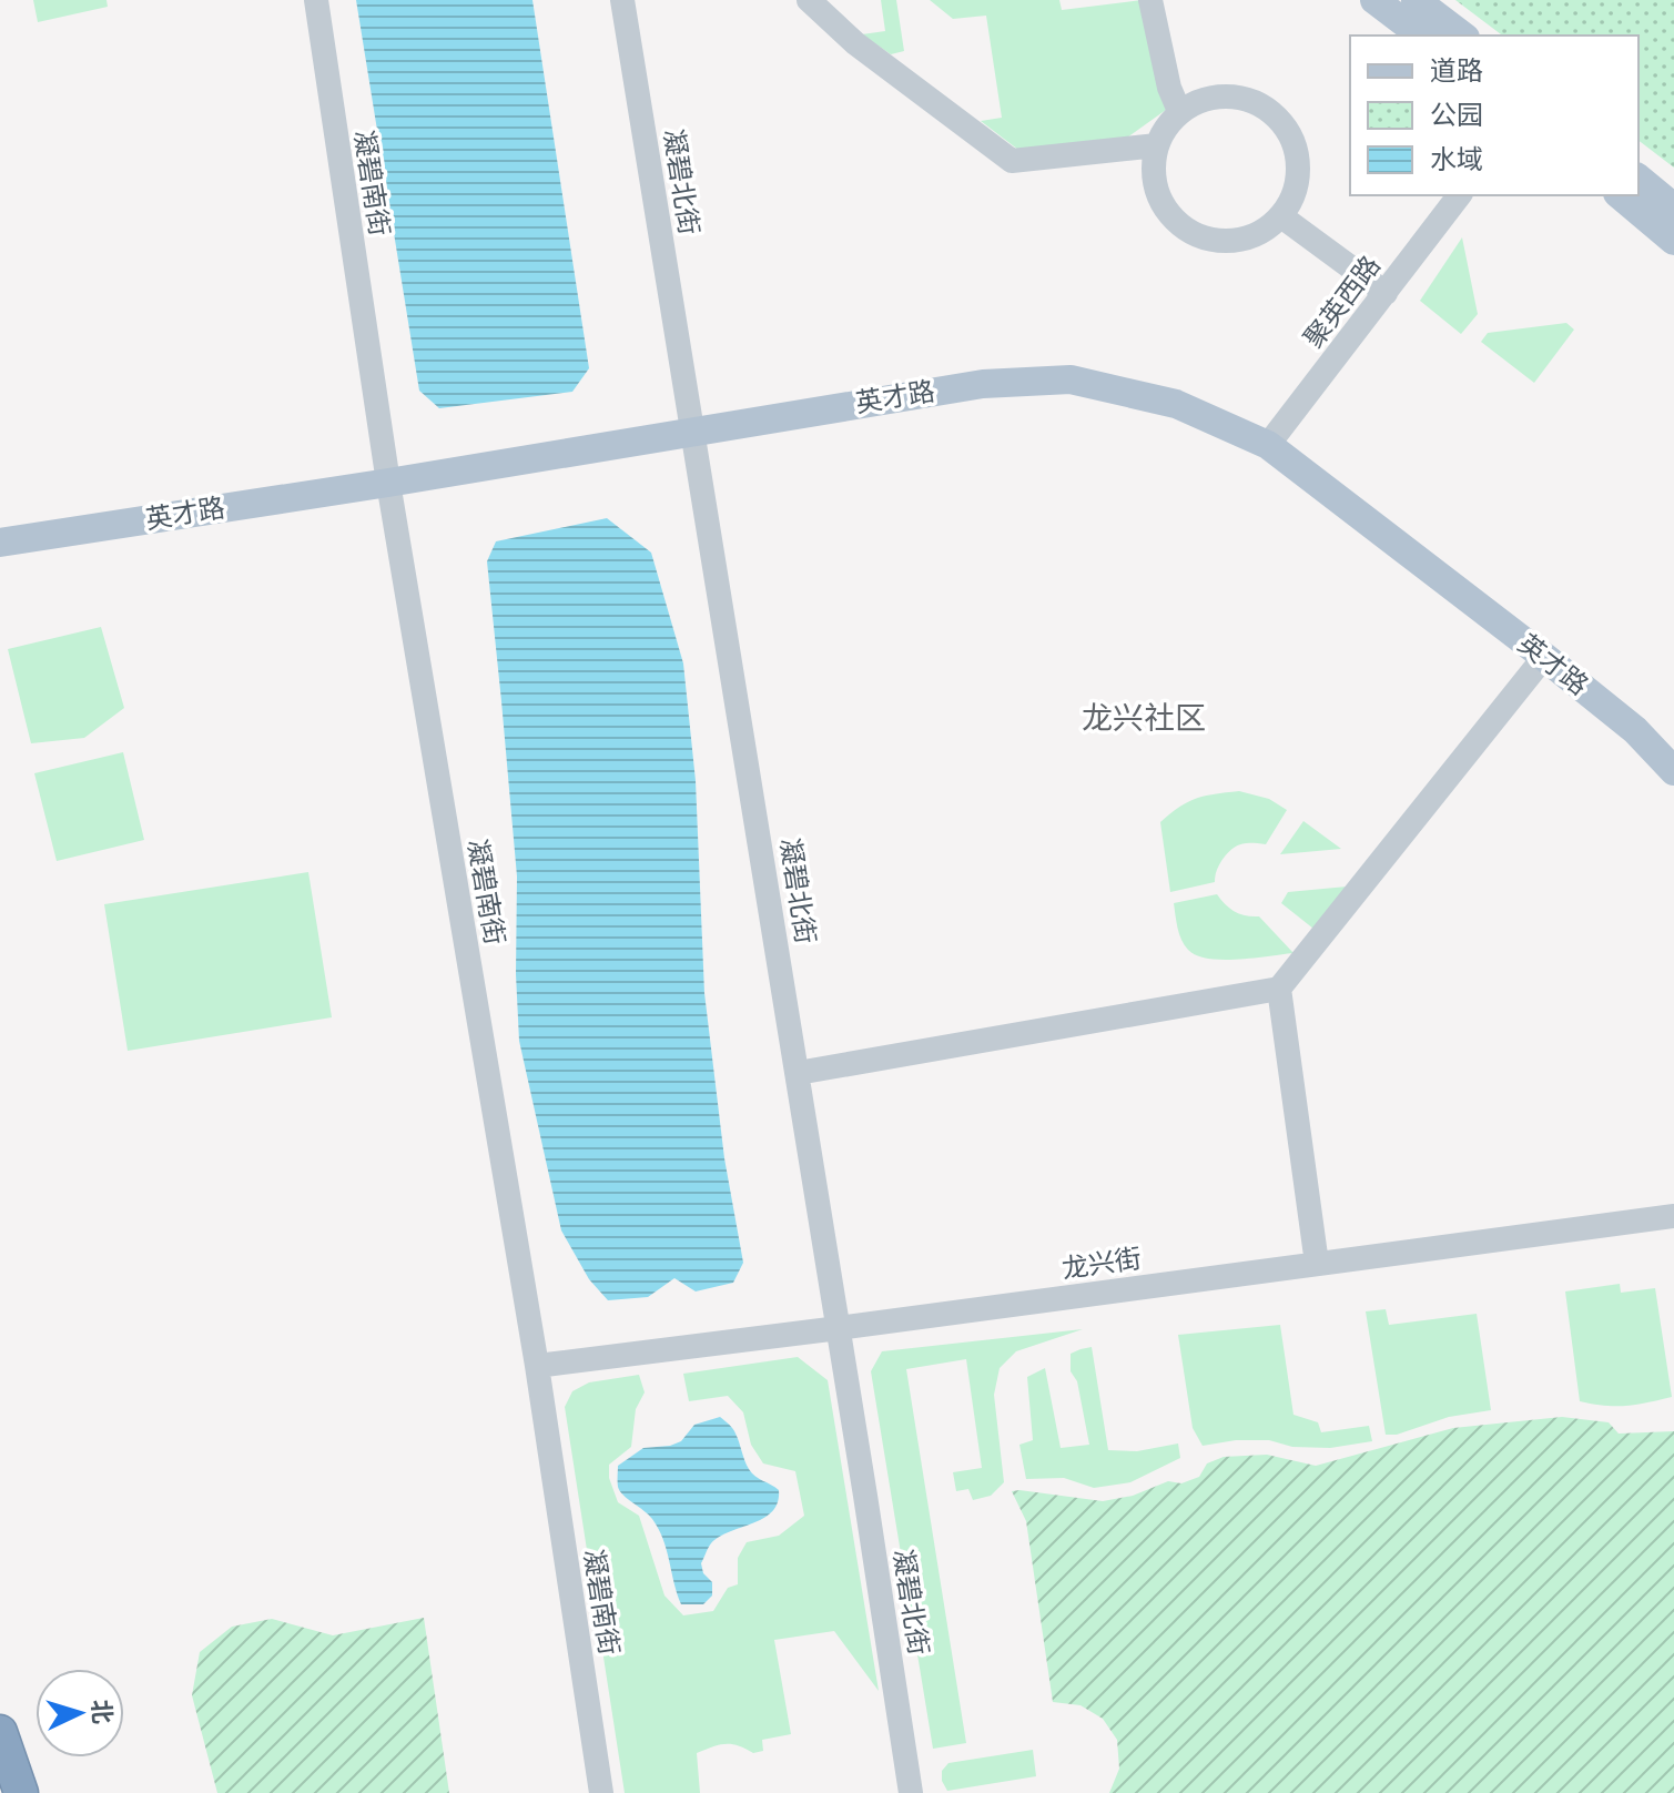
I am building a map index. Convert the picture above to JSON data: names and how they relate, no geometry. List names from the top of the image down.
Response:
{
  "streets": {
    "main road": ["英才路"],
    "street": [
      "凝碧北街",
      "凝碧南街",
      "聚英西路",
      "龙兴街"
    ]
  },
  "crossings": [
    ["凝碧北街", "英才路"],
    ["凝碧北街", "龙兴街"],
    ["凝碧南街", "英才路"],
    ["凝碧南街", "龙兴街"],
    ["聚英西路", "英才路"]
  ],
  "districts": ["龙兴社区"],
  "legend": ["道路", "公园", "水域"],
  "north": "right"
}
